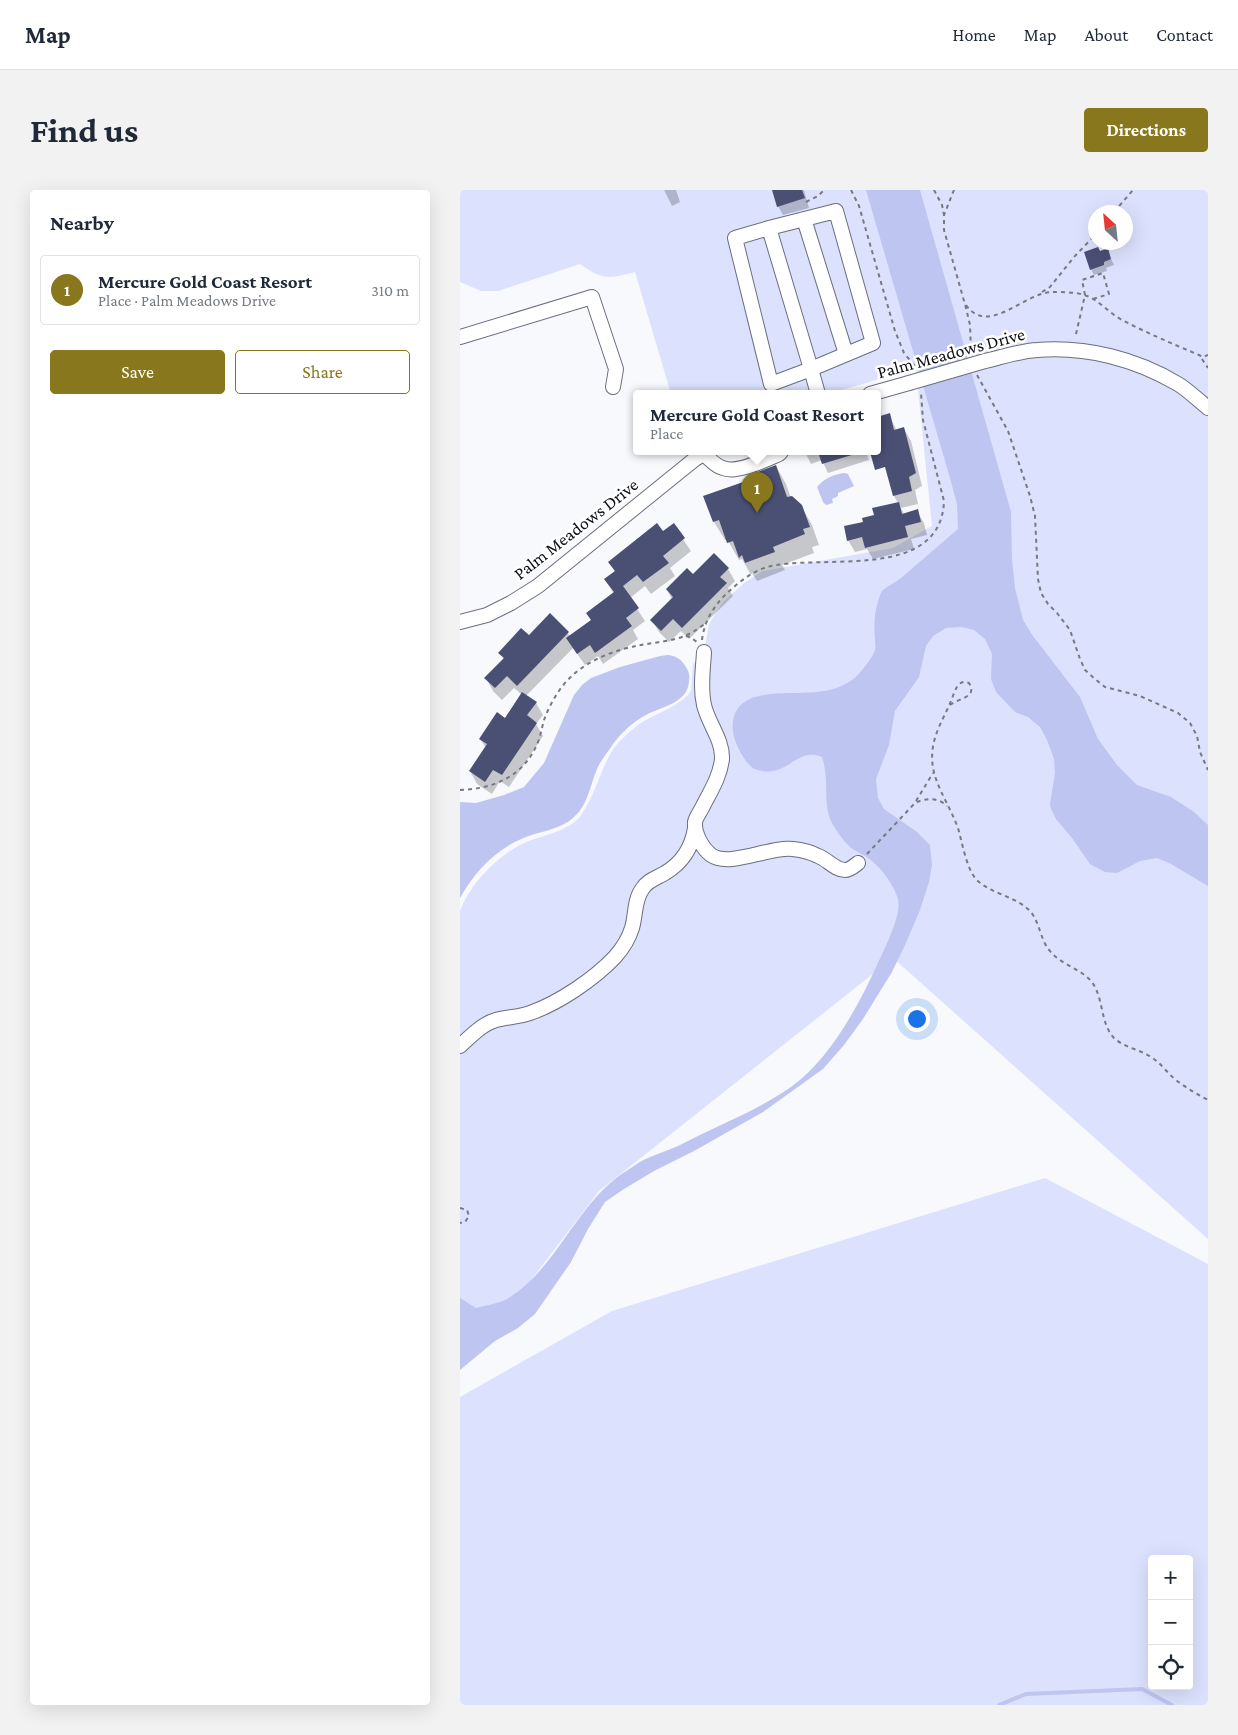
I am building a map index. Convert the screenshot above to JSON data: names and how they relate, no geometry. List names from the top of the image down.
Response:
{
  "streets": {
    "street": ["Palm Meadows Drive"]
  },
  "north": "top left",
  "page": {
    "header": "Map",
    "nav": [
      "Home",
      "Map",
      "About",
      "Contact"
    ],
    "buttons": [
      "Directions",
      ["Save", "Share"]
    ],
    "title": "Find us",
    "heading": "Nearby",
    "list": [
      {
        "mark": "1",
        "name": "Mercure Gold Coast Resort",
        "note": "Place · Palm Meadows Drive",
        "value": "310 m"
      }
    ],
    "popup": ["Mercure Gold Coast Resort", "Place"],
    "pins": "1",
    "map_buttons": ["+", "−"]
  }
}
